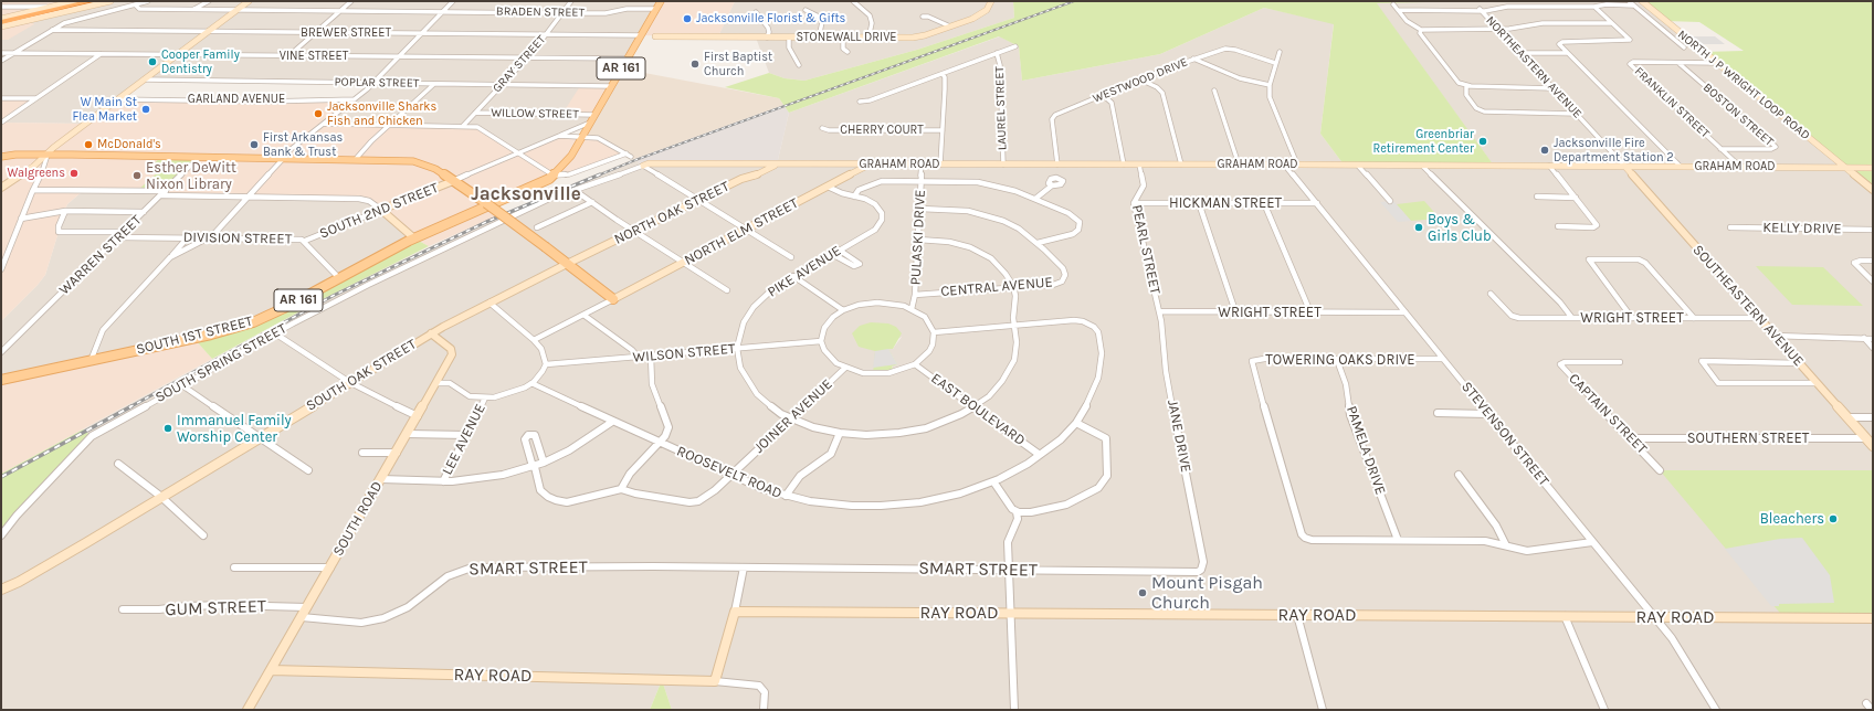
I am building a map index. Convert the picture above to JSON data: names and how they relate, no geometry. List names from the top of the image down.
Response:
{
  "streets": {
    "main road": ["AR 161", "SOUTH 1ST STREET"],
    "street": [
      "BRADEN STREET",
      "BREWER STREET",
      "STONEWALL DRIVE",
      "VINE STREET",
      "GRAY STREET",
      "NORTHEASTERN AVENUE",
      "WESTWOOD DRIVE",
      "POPLAR STREET",
      "NORTH J P WRIGHT LOOP ROAD",
      "GARLAND AVENUE",
      "FRANKLIN STREET",
      "LAUREL STREET",
      "WILLOW STREET",
      "BOSTON STREET",
      "CHERRY COURT",
      "GRAHAM ROAD",
      "HICKMAN STREET",
      "SOUTH 2ND STREET",
      "NORTH OAK STREET",
      "KELLY DRIVE",
      "NORTH ELM STREET",
      "PULASKI DRIVE",
      "DIVISION STREET",
      "PEARL STREET",
      "WARREN STREET",
      "PIKE AVENUE",
      "CENTRAL AVENUE",
      "SOUTHEASTERN AVENUE",
      "WRIGHT STREET",
      "WILSON STREET",
      "TOWERING OAKS DRIVE",
      "SOUTH SPRING STREET",
      "SOUTH OAK STREET",
      "EAST BOULEVARD",
      "CAPTAIN STREET",
      "JOINER AVENUE",
      "STEVENSON STREET",
      "JANE DRIVE",
      "SOUTHERN STREET",
      "LEE AVENUE",
      "PAMELA DRIVE",
      "ROOSEVELT ROAD",
      "SOUTH ROAD",
      "SMART STREET",
      "GUM STREET",
      "RAY ROAD"
    ]
  },
  "crossings": [
    ["BRADEN STREET", "GRAY STREET"],
    ["BRADEN STREET", "AR 161"],
    ["BREWER STREET", "STONEWALL DRIVE"],
    ["BREWER STREET", "GRAY STREET"],
    ["BREWER STREET", "AR 161"],
    ["STONEWALL DRIVE", "AR 161"],
    ["VINE STREET", "GRAY STREET"],
    ["VINE STREET", "AR 161"],
    ["GRAY STREET", "POPLAR STREET"],
    ["GRAY STREET", "WILLOW STREET"],
    ["NORTHEASTERN AVENUE", "GRAHAM ROAD"],
    ["NORTHEASTERN AVENUE", "SOUTHEASTERN AVENUE"],
    ["AR 161", "POPLAR STREET"],
    ["AR 161", "WILLOW STREET"],
    ["AR 161", "SOUTH 1ST STREET"],
    ["WESTWOOD DRIVE", "GRAHAM ROAD"],
    ["NORTH J P WRIGHT LOOP ROAD", "FRANKLIN STREET"],
    ["NORTH J P WRIGHT LOOP ROAD", "GRAHAM ROAD"],
    ["FRANKLIN STREET", "BOSTON STREET"],
    ["FRANKLIN STREET", "GRAHAM ROAD"],
    ["LAUREL STREET", "GRAHAM ROAD"],
    ["GRAHAM ROAD", "NORTH OAK STREET"],
    ["GRAHAM ROAD", "NORTH ELM STREET"],
    ["GRAHAM ROAD", "PULASKI DRIVE"],
    ["GRAHAM ROAD", "PEARL STREET"],
    ["GRAHAM ROAD", "SOUTHEASTERN AVENUE"],
    ["GRAHAM ROAD", "SOUTH SPRING STREET"],
    ["GRAHAM ROAD", "STEVENSON STREET"],
    ["HICKMAN STREET", "PEARL STREET"],
    ["HICKMAN STREET", "STEVENSON STREET"],
    ["SOUTH 2ND STREET", "DIVISION STREET"],
    ["NORTH OAK STREET", "SOUTH OAK STREET"],
    ["NORTH ELM STREET", "PIKE AVENUE"],
    ["PULASKI DRIVE", "PIKE AVENUE"],
    ["PULASKI DRIVE", "CENTRAL AVENUE"],
    ["PULASKI DRIVE", "WILSON STREET"],
    ["PULASKI DRIVE", "EAST BOULEVARD"],
    ["PULASKI DRIVE", "JOINER AVENUE"],
    ["PULASKI DRIVE", "ROOSEVELT ROAD"],
    ["DIVISION STREET", "WARREN STREET"],
    ["DIVISION STREET", "SOUTH 1ST STREET"],
    ["PEARL STREET", "WRIGHT STREET"],
    ["PEARL STREET", "JANE DRIVE"],
    ["PIKE AVENUE", "CENTRAL AVENUE"],
    ["PIKE AVENUE", "WILSON STREET"],
    ["PIKE AVENUE", "EAST BOULEVARD"],
    ["PIKE AVENUE", "JOINER AVENUE"],
    ["PIKE AVENUE", "ROOSEVELT ROAD"],
    ["SOUTHEASTERN AVENUE", "WRIGHT STREET"],
    ["SOUTHEASTERN AVENUE", "SOUTHERN STREET"],
    ["WRIGHT STREET", "STEVENSON STREET"],
    ["WRIGHT STREET", "JANE DRIVE"],
    ["WILSON STREET", "EAST BOULEVARD"],
    ["WILSON STREET", "JOINER AVENUE"],
    ["WILSON STREET", "ROOSEVELT ROAD"],
    ["TOWERING OAKS DRIVE", "STEVENSON STREET"],
    ["TOWERING OAKS DRIVE", "PAMELA DRIVE"],
    ["SOUTH OAK STREET", "SOUTH ROAD"],
    ["EAST BOULEVARD", "JOINER AVENUE"],
    ["EAST BOULEVARD", "ROOSEVELT ROAD"],
    ["CAPTAIN STREET", "SOUTHERN STREET"],
    ["JOINER AVENUE", "ROOSEVELT ROAD"],
    ["STEVENSON STREET", "RAY ROAD"],
    ["JANE DRIVE", "SMART STREET"],
    ["SOUTH ROAD", "SMART STREET"],
    ["SOUTH ROAD", "GUM STREET"],
    ["SOUTH ROAD", "RAY ROAD"]
  ],
  "districts": ["Jacksonville"],
  "places": [
    "Jacksonville Florist & Gifts",
    "Cooper Family Dentistry",
    "First Baptist Church",
    "W Main St Flea Market",
    "Jacksonville Sharks Fish and Chicken",
    "Greenbriar Retirement Center",
    "McDonald's",
    "First Arkansas Bank & Trust",
    "Jacksonville Fire Department Station 2",
    "Walgreens",
    "Esther DeWitt Nixon Library",
    "Boys & Girls Club",
    "Immanuel Family Worship Center",
    "Bleachers",
    "Mount Pisgah Church"
  ]
}
